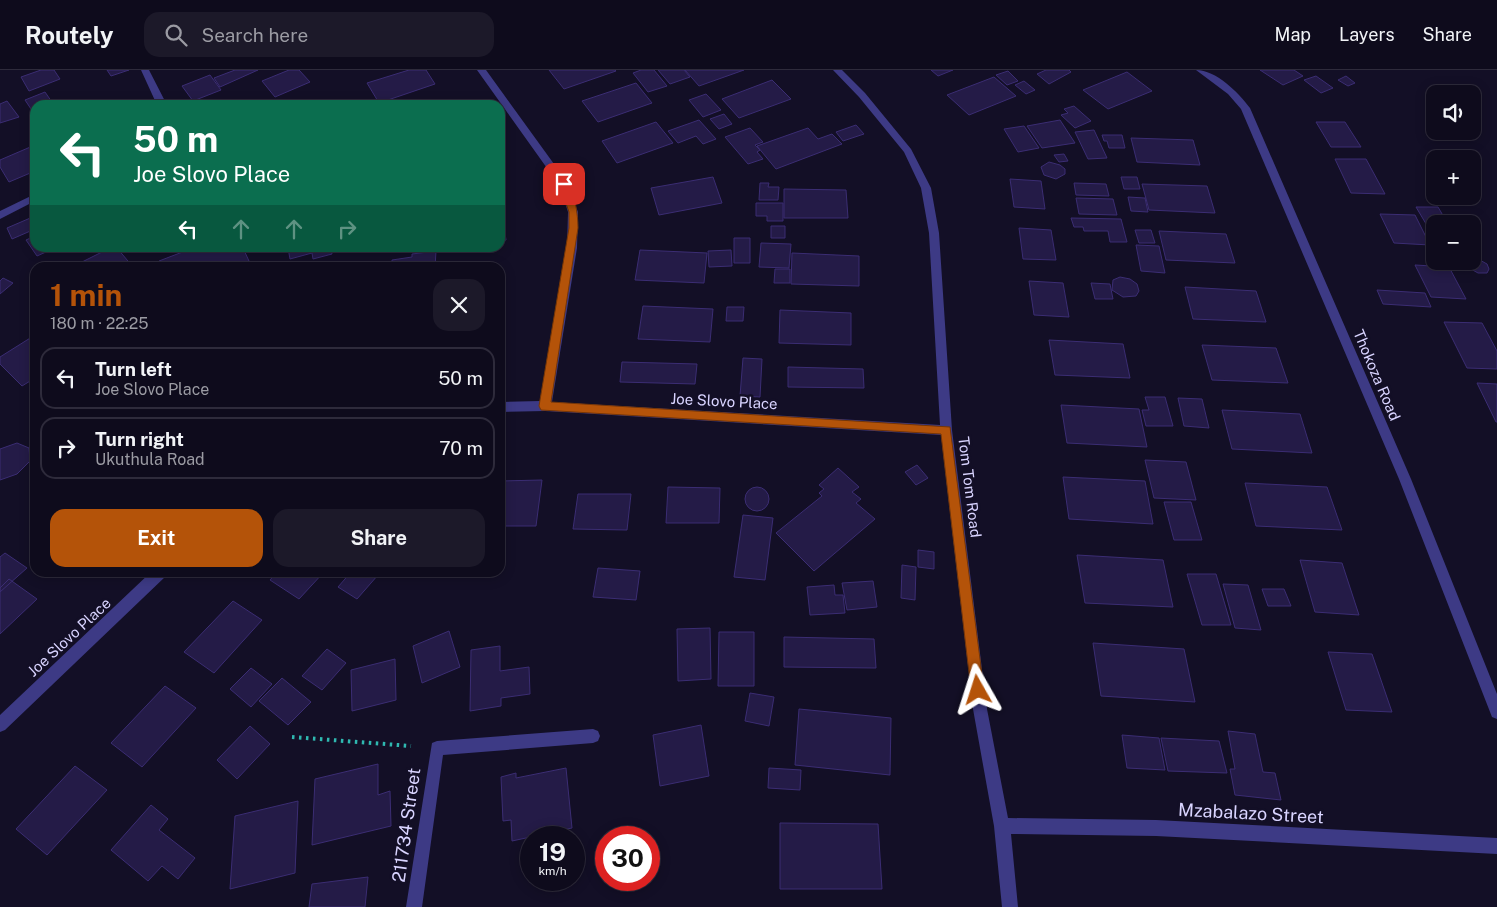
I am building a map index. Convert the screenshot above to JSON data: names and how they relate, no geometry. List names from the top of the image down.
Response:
{
  "streets": {
    "street": [
      "Thokoza Road",
      "Joe Slovo Place",
      "Tom Tom Road",
      "Mzabalazo Street",
      "211734 Street"
    ]
  },
  "crossings": [
    ["Joe Slovo Place", "Tom Tom Road"],
    ["Tom Tom Road", "Mzabalazo Street"]
  ],
  "page": {
    "header": "Routely",
    "search": "Search here",
    "nav": ["Map", "Layers", "Share"],
    "map_buttons": ["+", "−"],
    "turn": ["50 m", "Joe Slovo Place"],
    "heading": ["1 min", "180 m · 22:25"],
    "list": [
      {
        "name": "Turn left",
        "note": "Joe Slovo Place",
        "value": "50 m"
      },
      {
        "name": "Turn right",
        "note": "Ukuthula Road",
        "value": "70 m"
      }
    ],
    "buttons": ["Exit", "Share"],
    "speed": "19 km/h",
    "limit": "30"
  }
}
